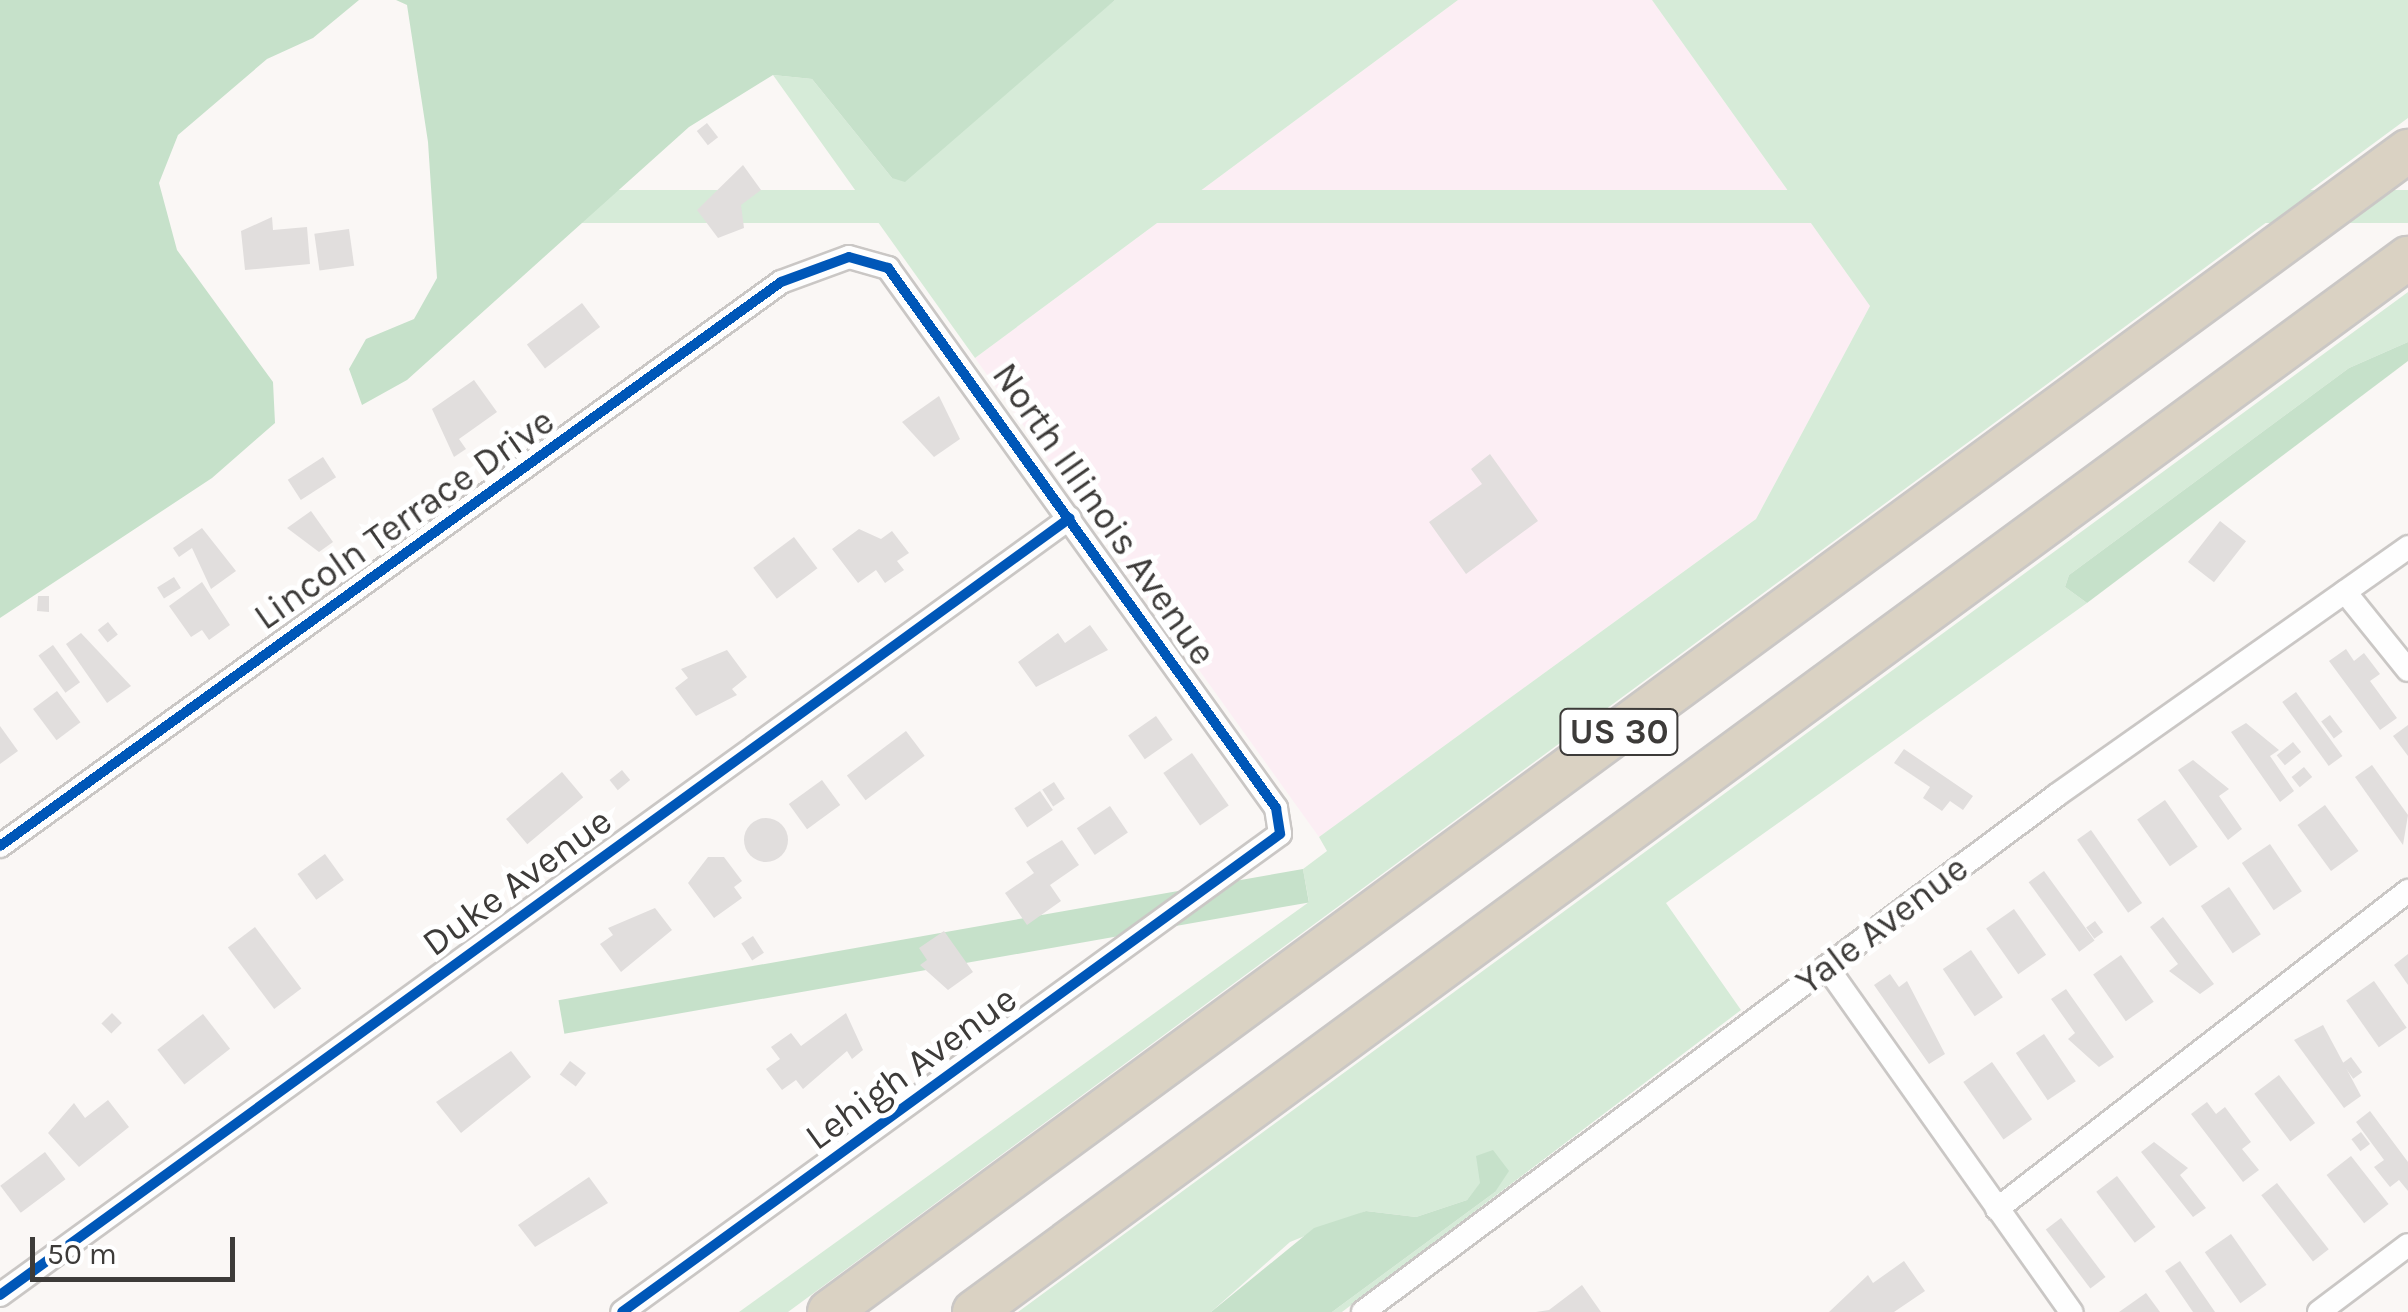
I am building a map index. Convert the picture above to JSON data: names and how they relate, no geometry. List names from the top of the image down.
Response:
{
  "streets": {
    "highway": ["US 30"],
    "street": [
      "North Illinois Avenue",
      "Lincoln Terrace Drive",
      "Duke Avenue",
      "Yale Avenue",
      "Lehigh Avenue"
    ]
  },
  "crossings": [
    ["North Illinois Avenue", "Lincoln Terrace Drive"],
    ["North Illinois Avenue", "Duke Avenue"],
    ["North Illinois Avenue", "Lehigh Avenue"]
  ],
  "scale_bar": "50 m"
}
